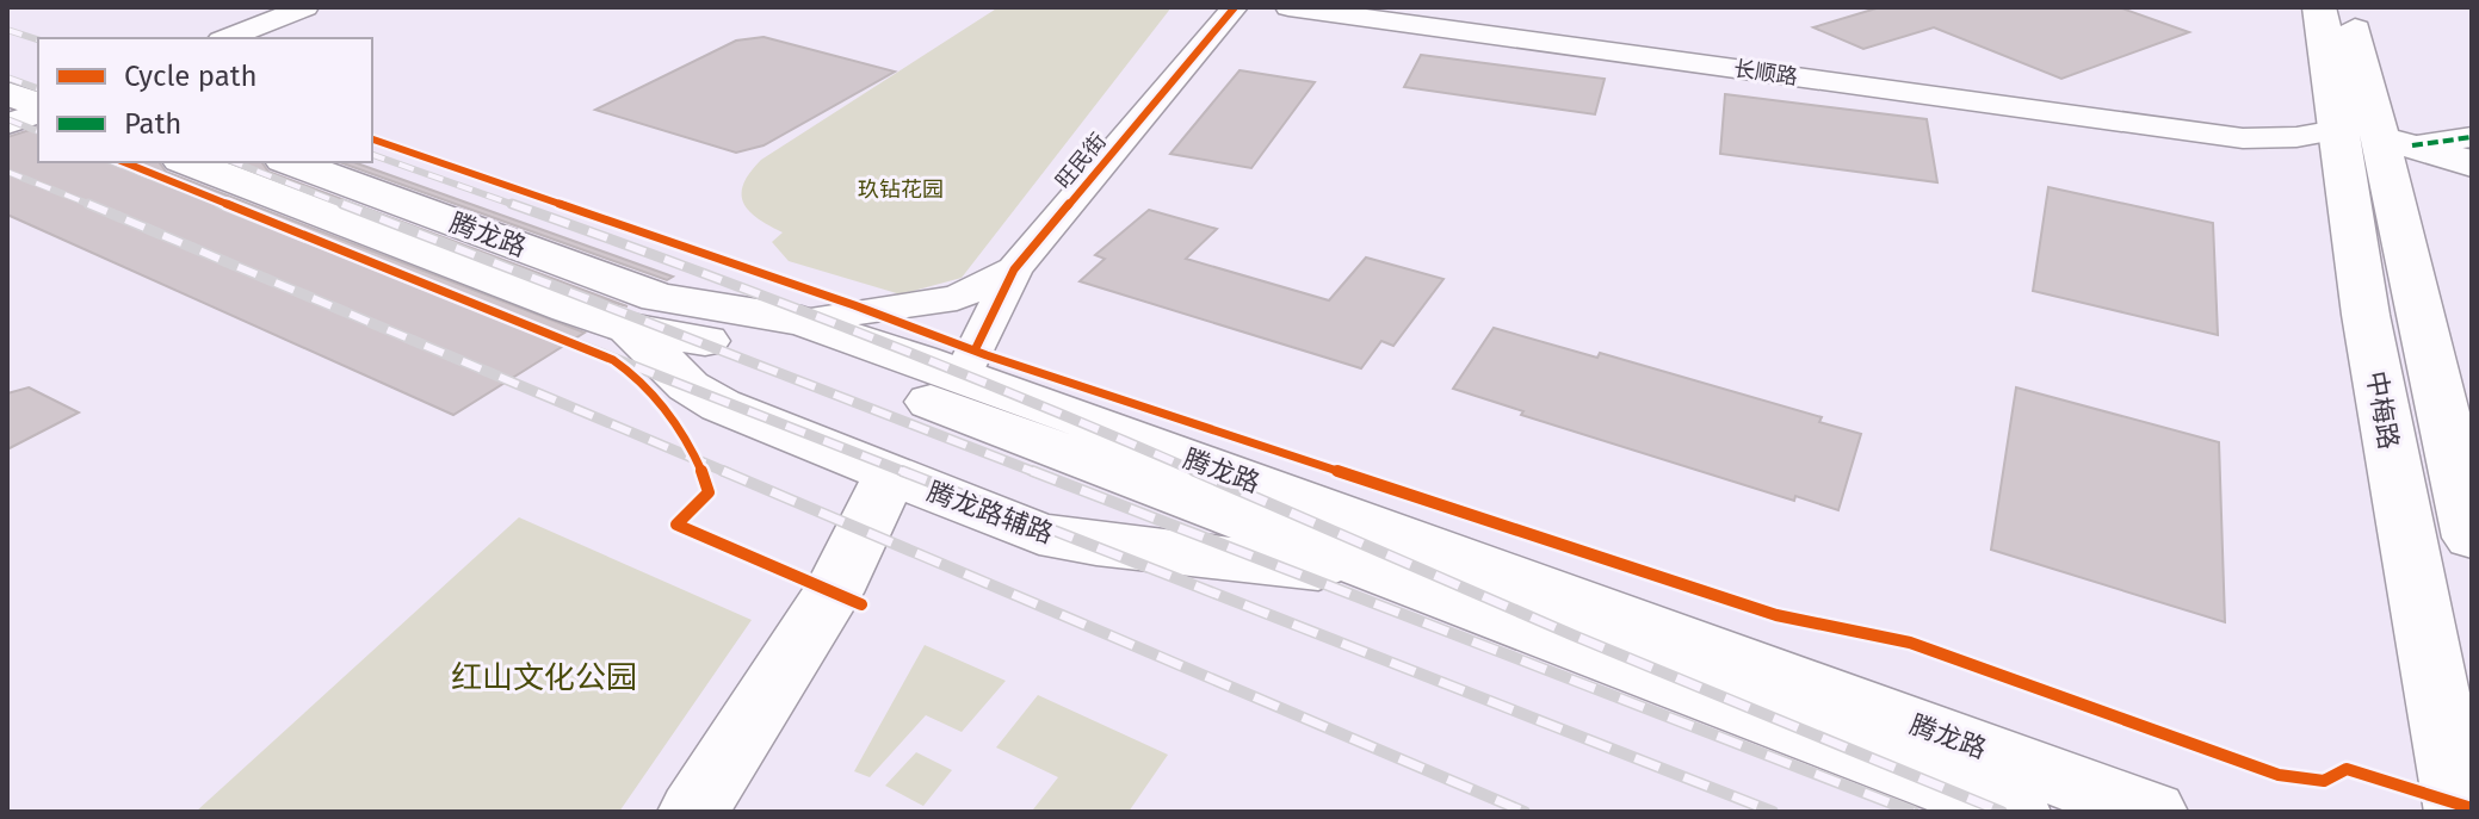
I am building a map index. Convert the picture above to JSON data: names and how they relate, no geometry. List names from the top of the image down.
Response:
{
  "streets": {
    "main road": ["腾龙路", "中梅路", "腾龙路辅路"],
    "street": ["长顺路", "旺民街"]
  },
  "crossings": [
    ["旺民街", "腾龙路"],
    ["腾龙路", "腾龙路辅路"]
  ],
  "parks": ["玖钻花园", "红山文化公园"],
  "legend": ["Cycle path", "Path"]
}
